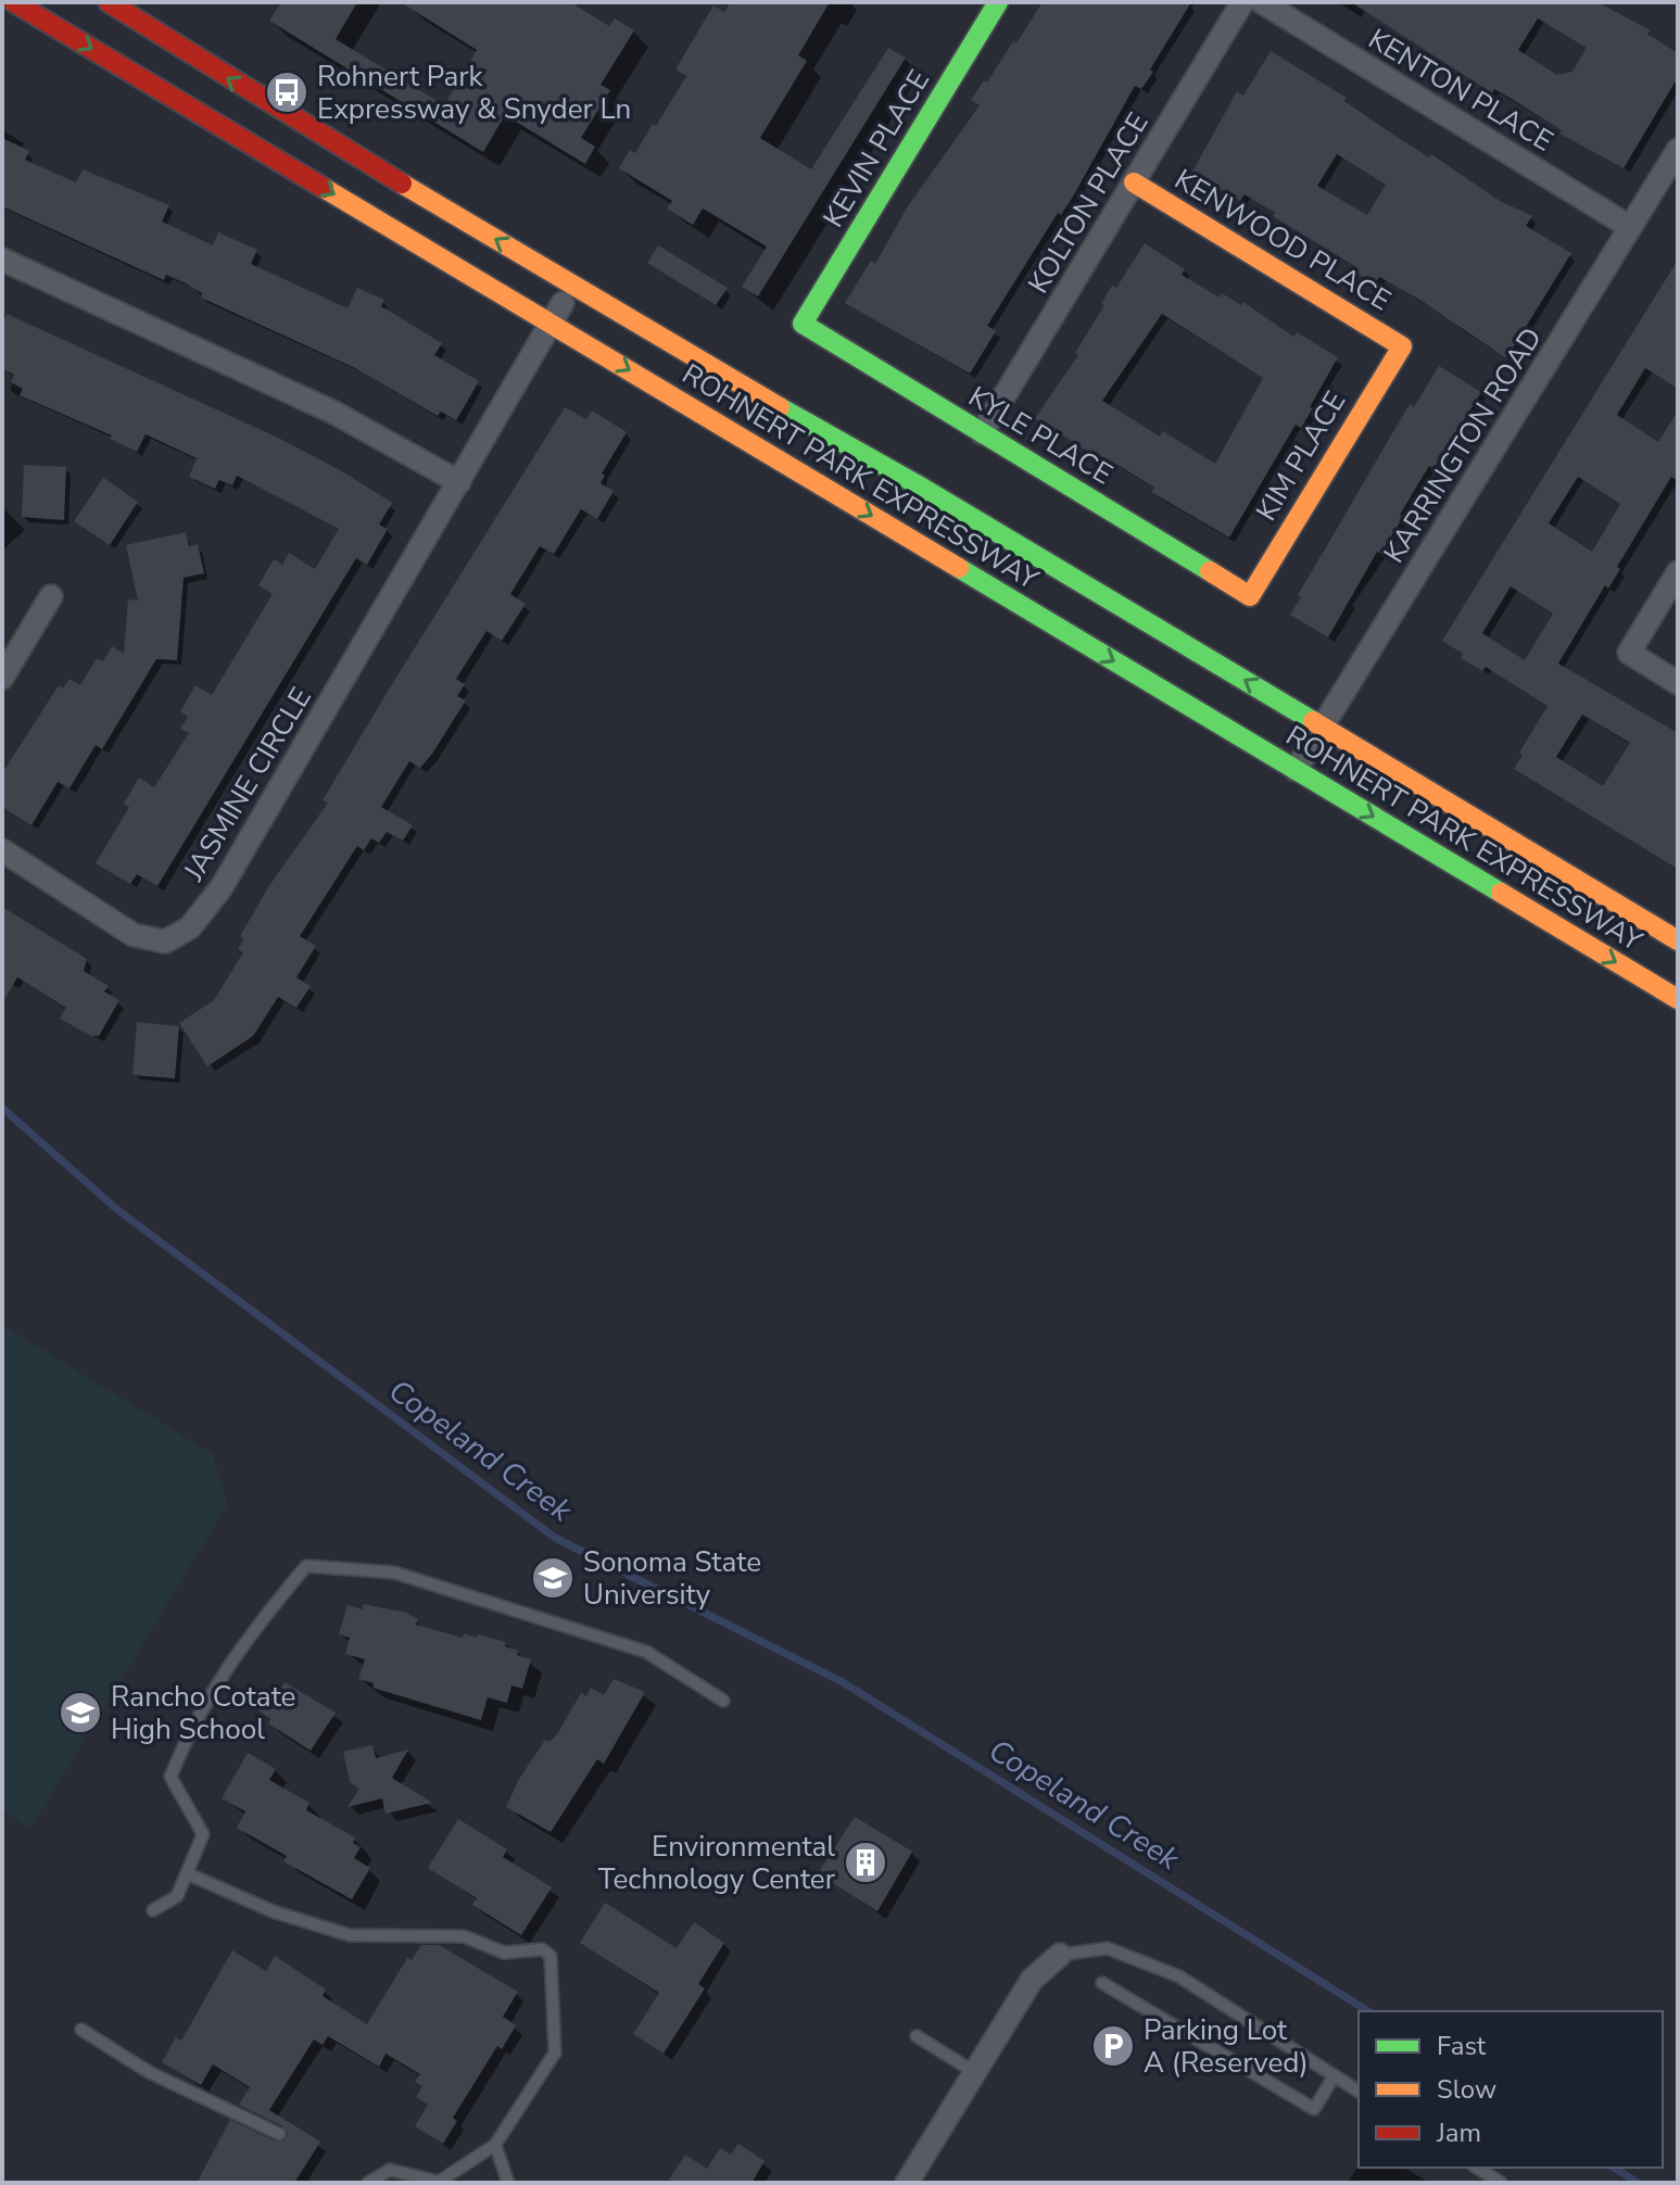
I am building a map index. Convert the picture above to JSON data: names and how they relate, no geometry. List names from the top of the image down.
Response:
{
  "streets": {
    "main road": [
      "KEVIN PLACE",
      "KENWOOD PLACE",
      "KYLE PLACE",
      "KIM PLACE",
      "ROHNERT PARK EXPRESSWAY"
    ],
    "street": [
      "KENTON PLACE",
      "KOLTON PLACE",
      "KARRINGTON ROAD",
      "JASMINE CIRCLE"
    ]
  },
  "crossings": [
    ["KENTON PLACE", "KARRINGTON ROAD"],
    ["KEVIN PLACE", "KYLE PLACE"],
    ["KOLTON PLACE", "KENWOOD PLACE"],
    ["KOLTON PLACE", "KYLE PLACE"],
    ["KENWOOD PLACE", "KIM PLACE"],
    ["KYLE PLACE", "KIM PLACE"],
    ["KARRINGTON ROAD", "ROHNERT PARK EXPRESSWAY"],
    ["ROHNERT PARK EXPRESSWAY", "JASMINE CIRCLE"]
  ],
  "water": ["Copeland Creek"],
  "places": {
    "bus stop": ["Rohnert Park Expressway & Snyder Ln"],
    "school or university": ["Sonoma State University", "Rancho Cotate High School"],
    "building": ["Environmental Technology Center"],
    "parking": ["Parking Lot A (Reserved)"]
  },
  "legend": ["Fast", "Slow", "Jam"]
}
